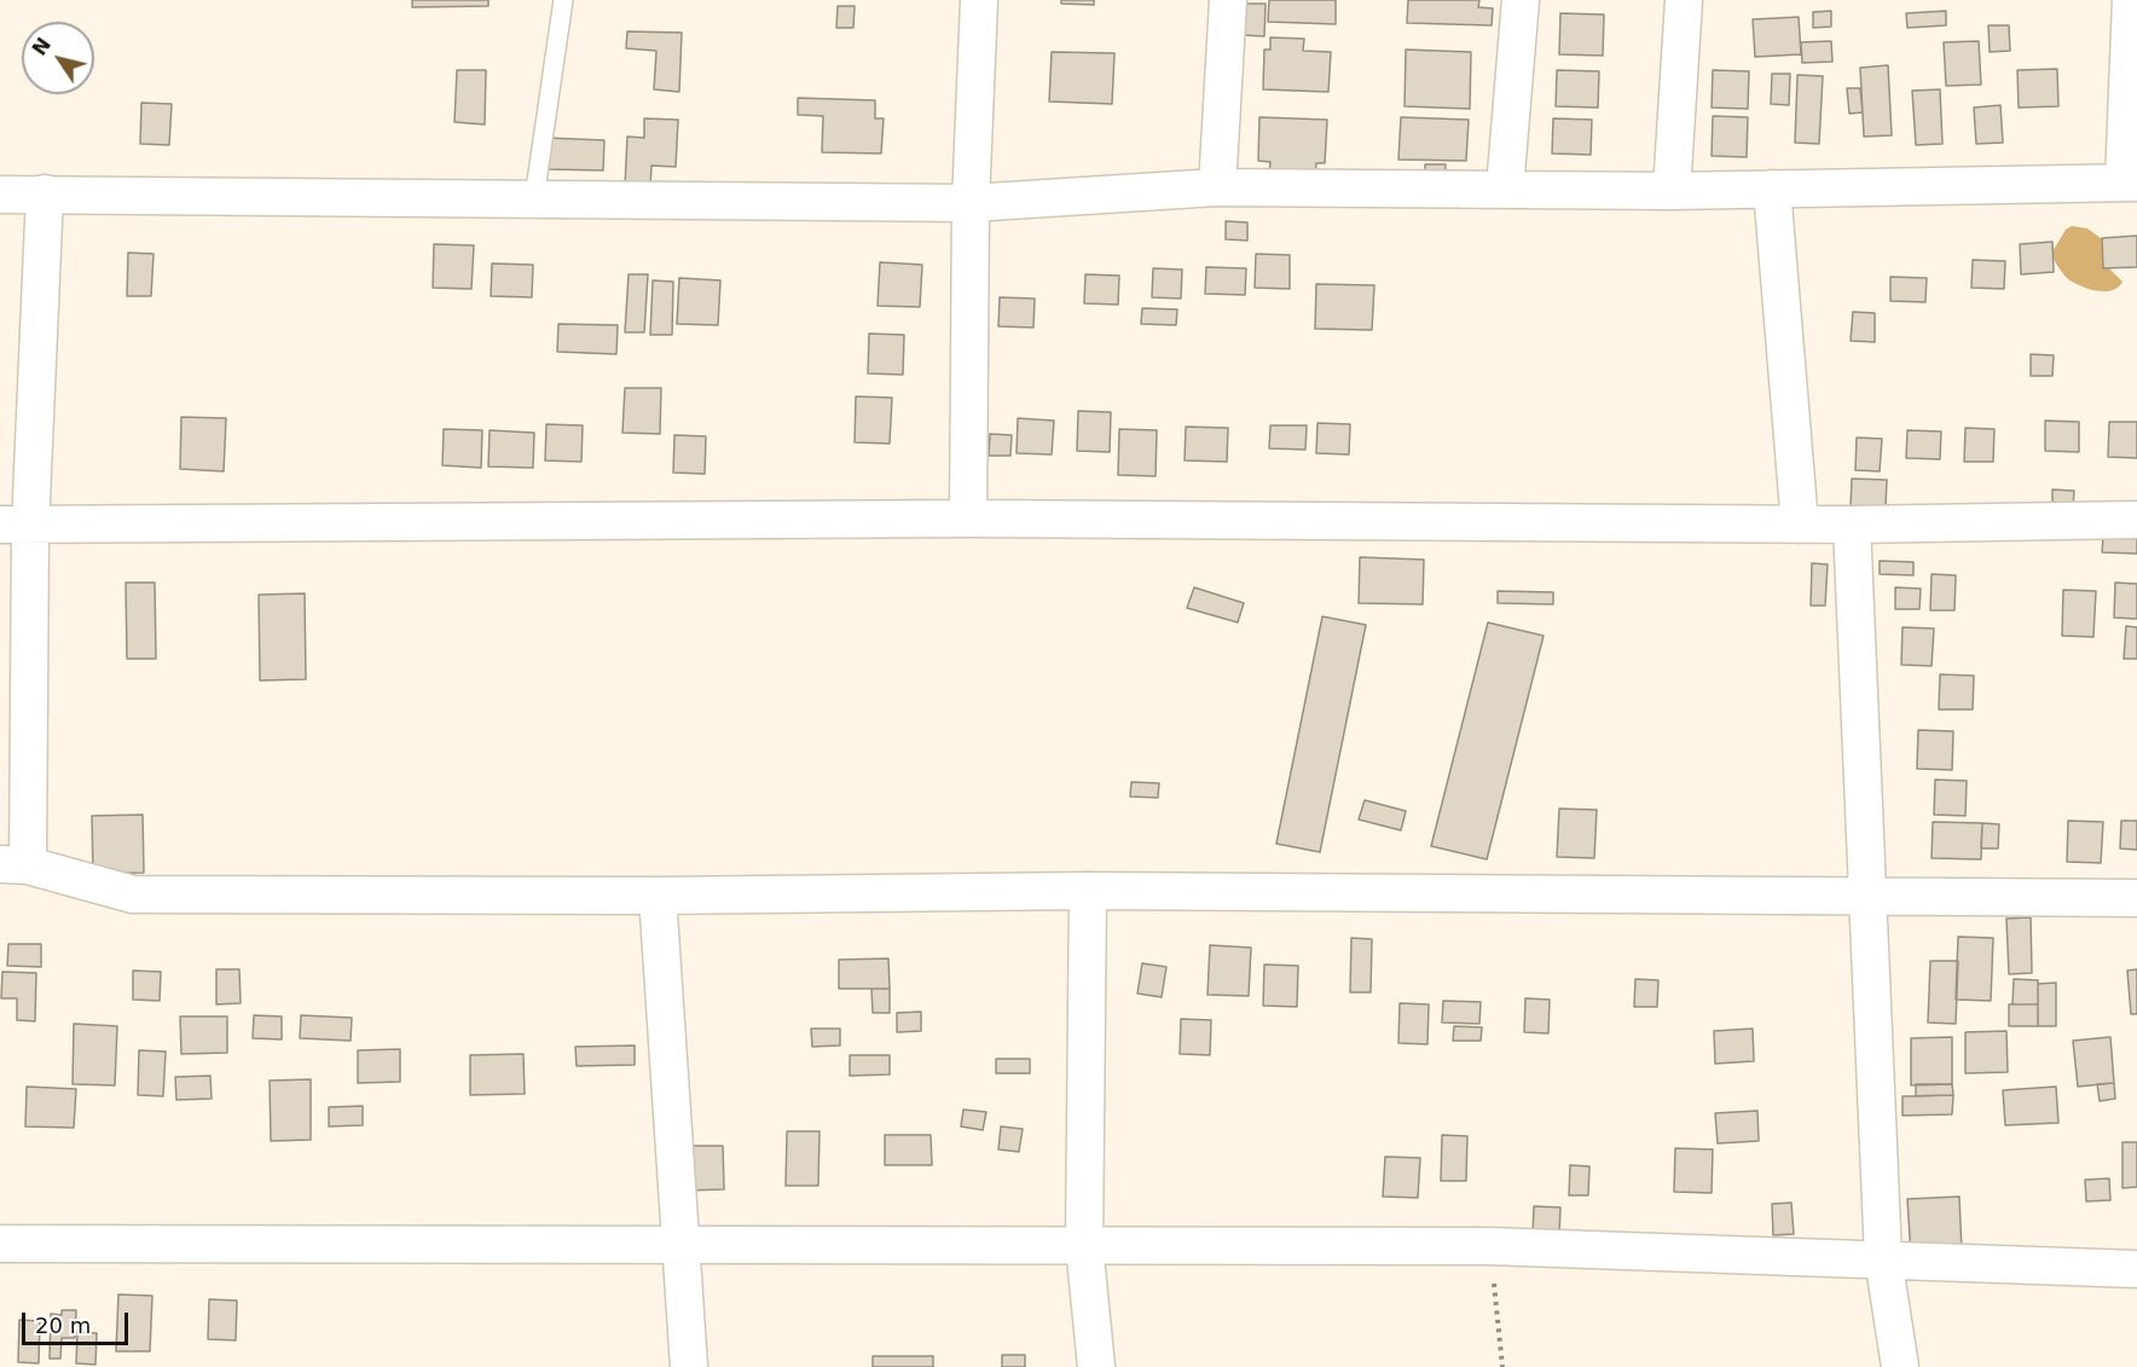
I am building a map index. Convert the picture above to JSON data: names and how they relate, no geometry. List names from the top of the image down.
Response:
{
  "scale_bar": "20 m",
  "north": "top left"
}
